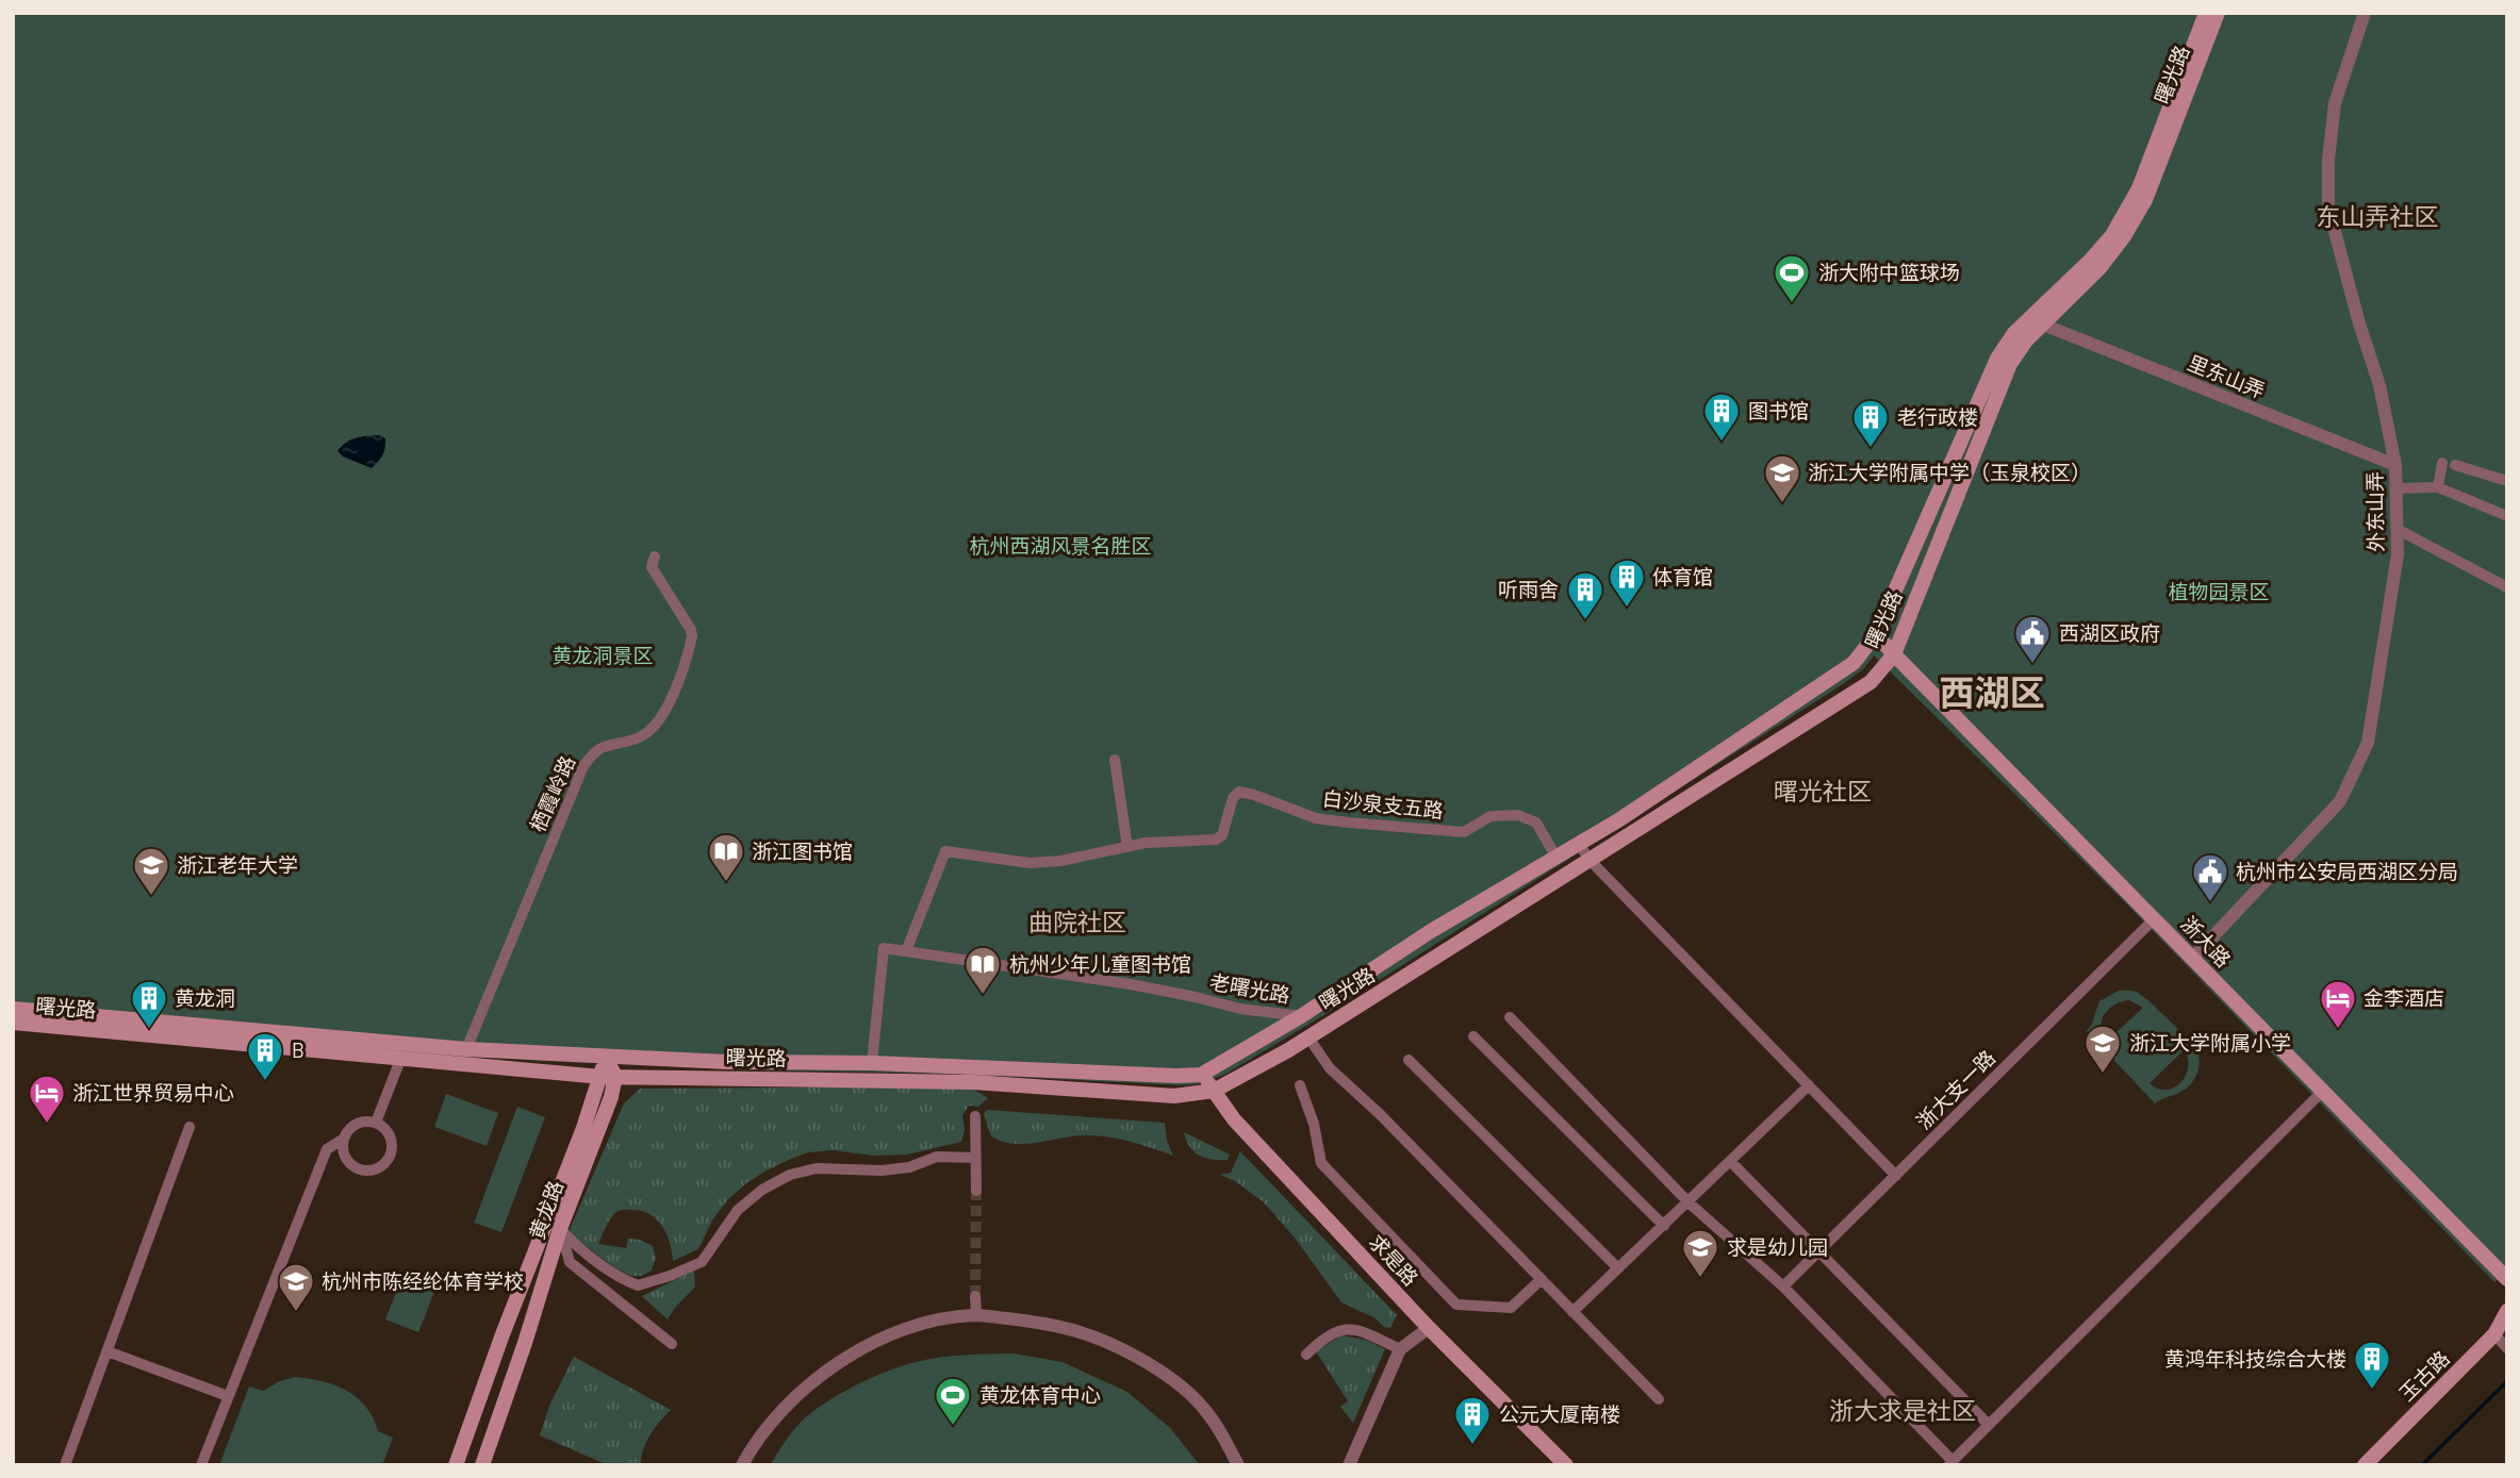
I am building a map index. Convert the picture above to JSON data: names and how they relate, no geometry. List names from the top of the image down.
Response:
{
  "streets": {
    "main road": [
      "曙光路",
      "浙大路",
      "黄龙路",
      "求是路",
      "玉古路"
    ],
    "street": [
      "里东山弄",
      "外东山弄",
      "栖霞岭路",
      "白沙泉支五路",
      "老曙光路",
      "浙大支一路"
    ]
  },
  "crossings": [
    ["曙光路", "里东山弄"],
    ["曙光路", "栖霞岭路"],
    ["曙光路", "白沙泉支五路"],
    ["曙光路", "浙大路"],
    ["曙光路", "老曙光路"],
    ["曙光路", "黄龙路"],
    ["曙光路", "求是路"],
    ["里东山弄", "外东山弄"],
    ["外东山弄", "浙大路"],
    ["浙大路", "浙大支一路"]
  ],
  "districts": [
    "东山弄社区",
    "西湖区",
    "曙光社区",
    "曲院社区",
    "浙大求是社区"
  ],
  "parks": ["杭州西湖风景名胜区", "植物园景区", "黄龙洞景区"],
  "places": {
    "sports": ["浙大附中篮球场", "黄龙体育中心"],
    "building": [
      "图书馆",
      "老行政楼",
      "体育馆",
      "听雨舍",
      "黄龙洞",
      "B",
      "黄鸿年科技综合大楼",
      "公元大厦南楼"
    ],
    "school or university": [
      "浙江大学附属中学（玉泉校区）",
      "浙江老年大学",
      "浙江大学附属小学",
      "求是幼儿园",
      "杭州市陈经纶体育学校"
    ],
    "public building": ["西湖区政府", "杭州市公安局西湖区分局"],
    "library": ["浙江图书馆", "杭州少年儿童图书馆"],
    "hotel": ["金李酒店", "浙江世界贸易中心"]
  }
}
